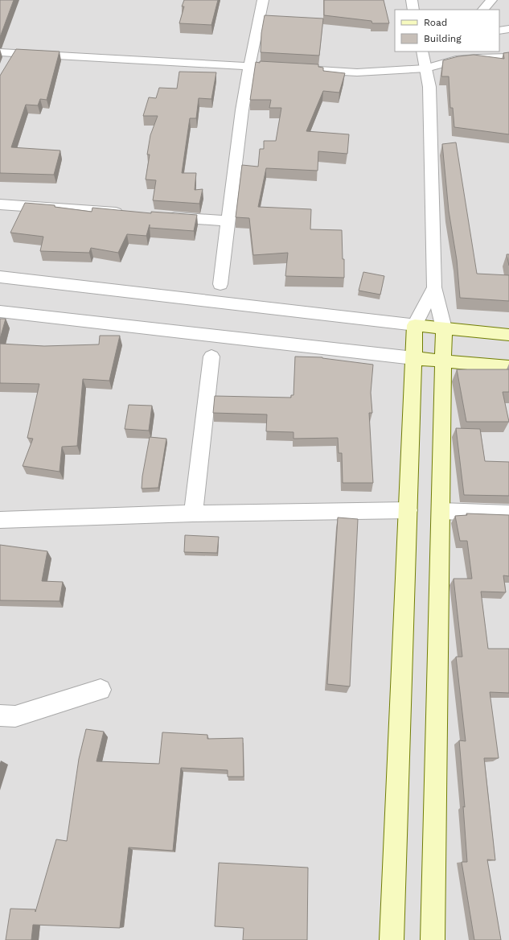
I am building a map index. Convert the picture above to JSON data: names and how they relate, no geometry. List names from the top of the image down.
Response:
{
  "legend": ["Road", "Building"]
}
